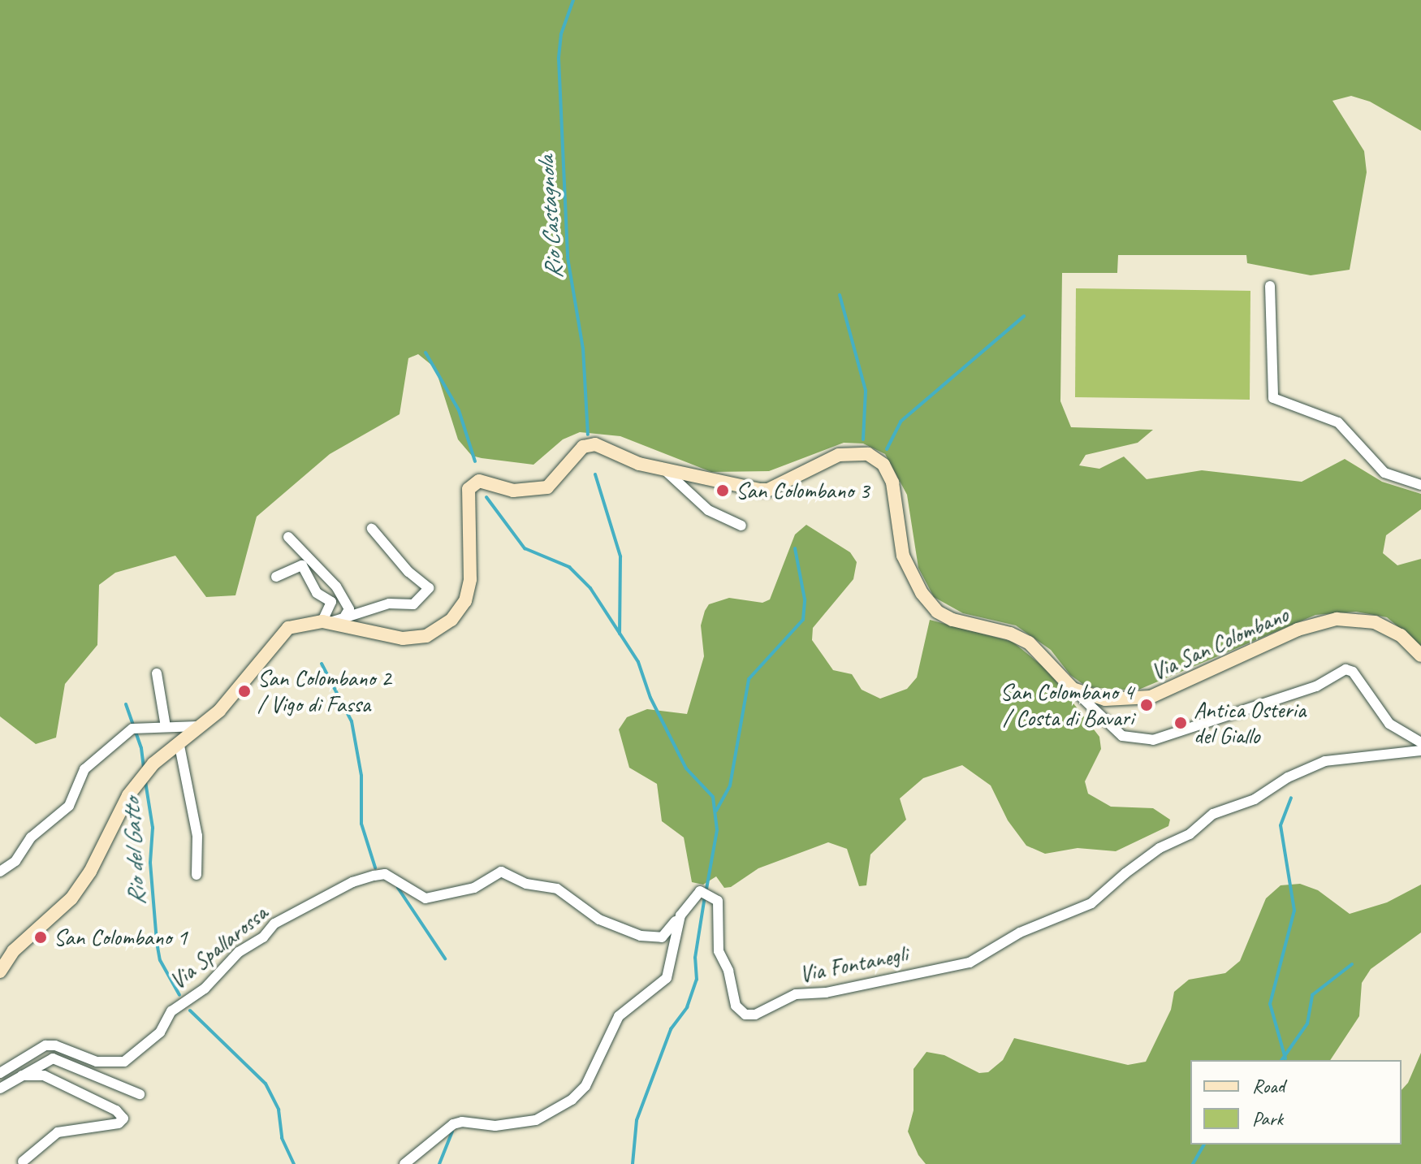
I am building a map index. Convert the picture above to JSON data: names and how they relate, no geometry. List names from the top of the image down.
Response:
{
  "streets": {
    "street": ["Via San Colombano", "Via Spallarossa", "Via Fontanegli"]
  },
  "crossings": [
    ["Via Spallarossa", "Via Fontanegli"]
  ],
  "water": ["Rio Castagnola", "Rio del Gatto"],
  "places": [
    "San Colombano 3",
    "San Colombano 2 / Vigo di Fassa",
    "San Colombano 4 / Costa di Bavari",
    "Antica Osteria del Giallo",
    "San Colombano 1"
  ],
  "legend": ["Road", "Park"]
}
